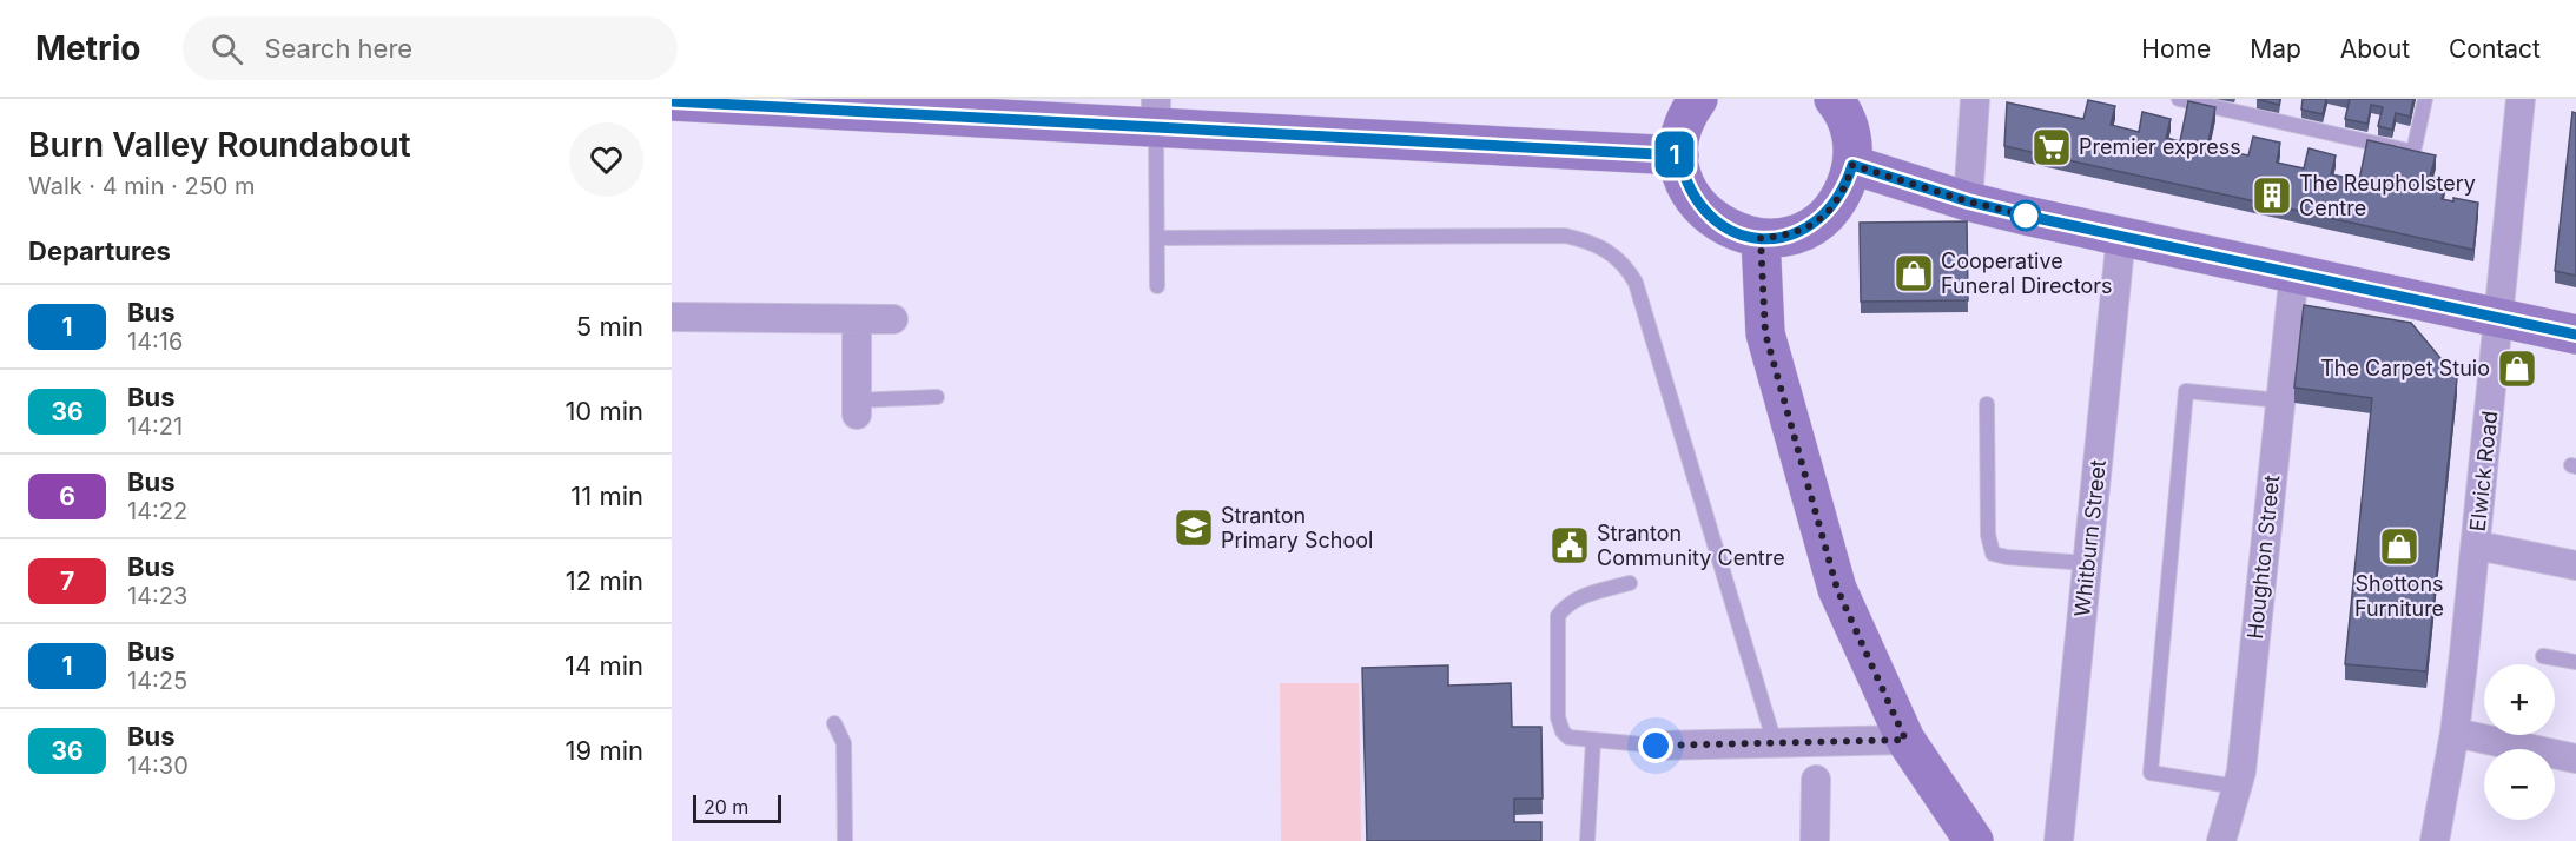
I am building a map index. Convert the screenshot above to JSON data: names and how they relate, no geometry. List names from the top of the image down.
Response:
{
  "streets": {
    "street": ["Elwick Road", "Whitburn Street", "Houghton Street"]
  },
  "places": {
    "supermarket": ["Premier express"],
    "building": ["The Reupholstery Centre"],
    "shop": ["Cooperative Funeral Directors", "The Carpet Stuio", "Shottons Furniture"],
    "school or university": ["Stranton Primary School"],
    "public building": ["Stranton Community Centre"]
  },
  "lines": ["bus line 1"],
  "scale_bar": "20 m",
  "page": {
    "header": "Metrio",
    "search": "Search here",
    "nav": [
      "Home",
      "Map",
      "About",
      "Contact"
    ],
    "heading": [
      ["Burn Valley Roundabout", "Walk · 4 min · 250 m"],
      "Departures"
    ],
    "on_map": "1",
    "list": [
      {
        "mark": "1",
        "name": "Bus",
        "note": "14:16",
        "value": "5 min"
      },
      {
        "mark": "36",
        "name": "Bus",
        "note": "14:21",
        "value": "10 min"
      },
      {
        "mark": "6",
        "name": "Bus",
        "note": "14:22",
        "value": "11 min"
      },
      {
        "mark": "7",
        "name": "Bus",
        "note": "14:23",
        "value": "12 min"
      },
      {
        "mark": "1",
        "name": "Bus",
        "note": "14:25",
        "value": "14 min"
      },
      {
        "mark": "36",
        "name": "Bus",
        "note": "14:30",
        "value": "19 min"
      }
    ],
    "map_buttons": ["+", "−"],
    "scale": "20 m"
  }
}
